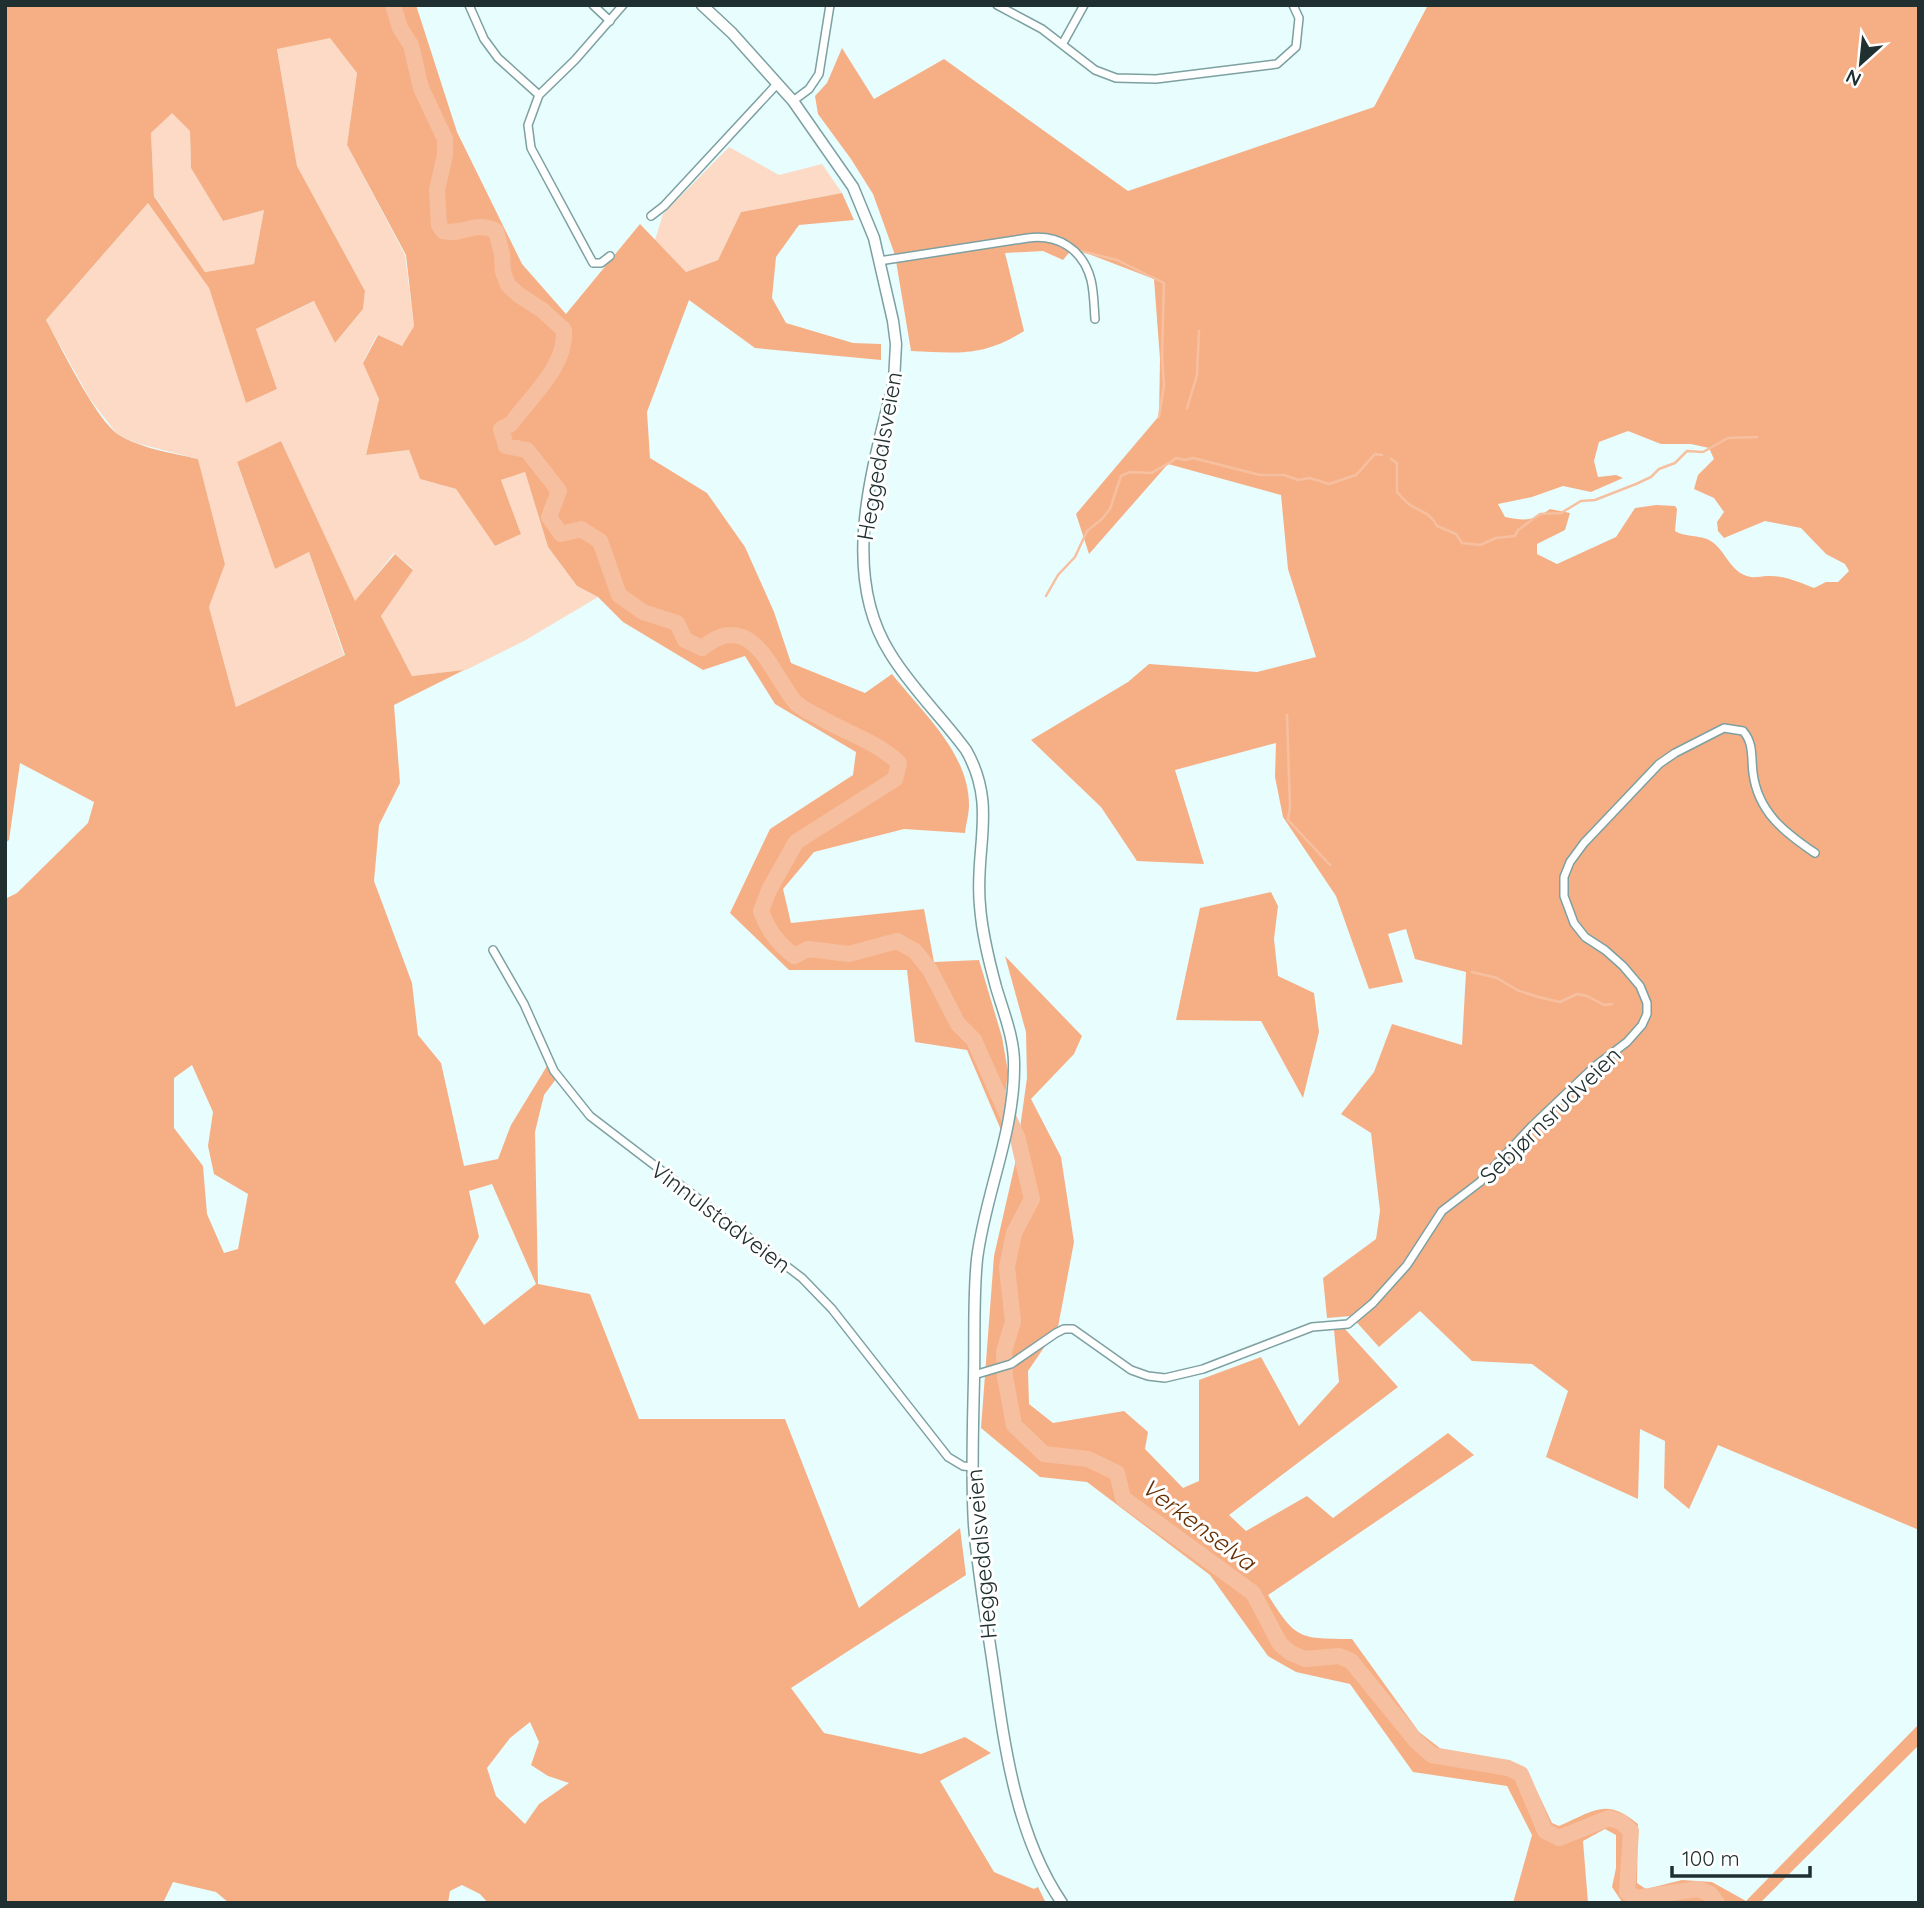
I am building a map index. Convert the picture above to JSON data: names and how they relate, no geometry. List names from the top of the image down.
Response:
{
  "streets": {
    "main road": ["Heggedalsveien"],
    "street": ["Sebjørnsrudveien", "Vinnulstadveien"]
  },
  "crossings": [
    ["Heggedalsveien", "Sebjørnsrudveien"],
    ["Heggedalsveien", "Vinnulstadveien"]
  ],
  "water": ["Verkenselva"],
  "scale_bar": "100 m",
  "north": "bottom left"
}
